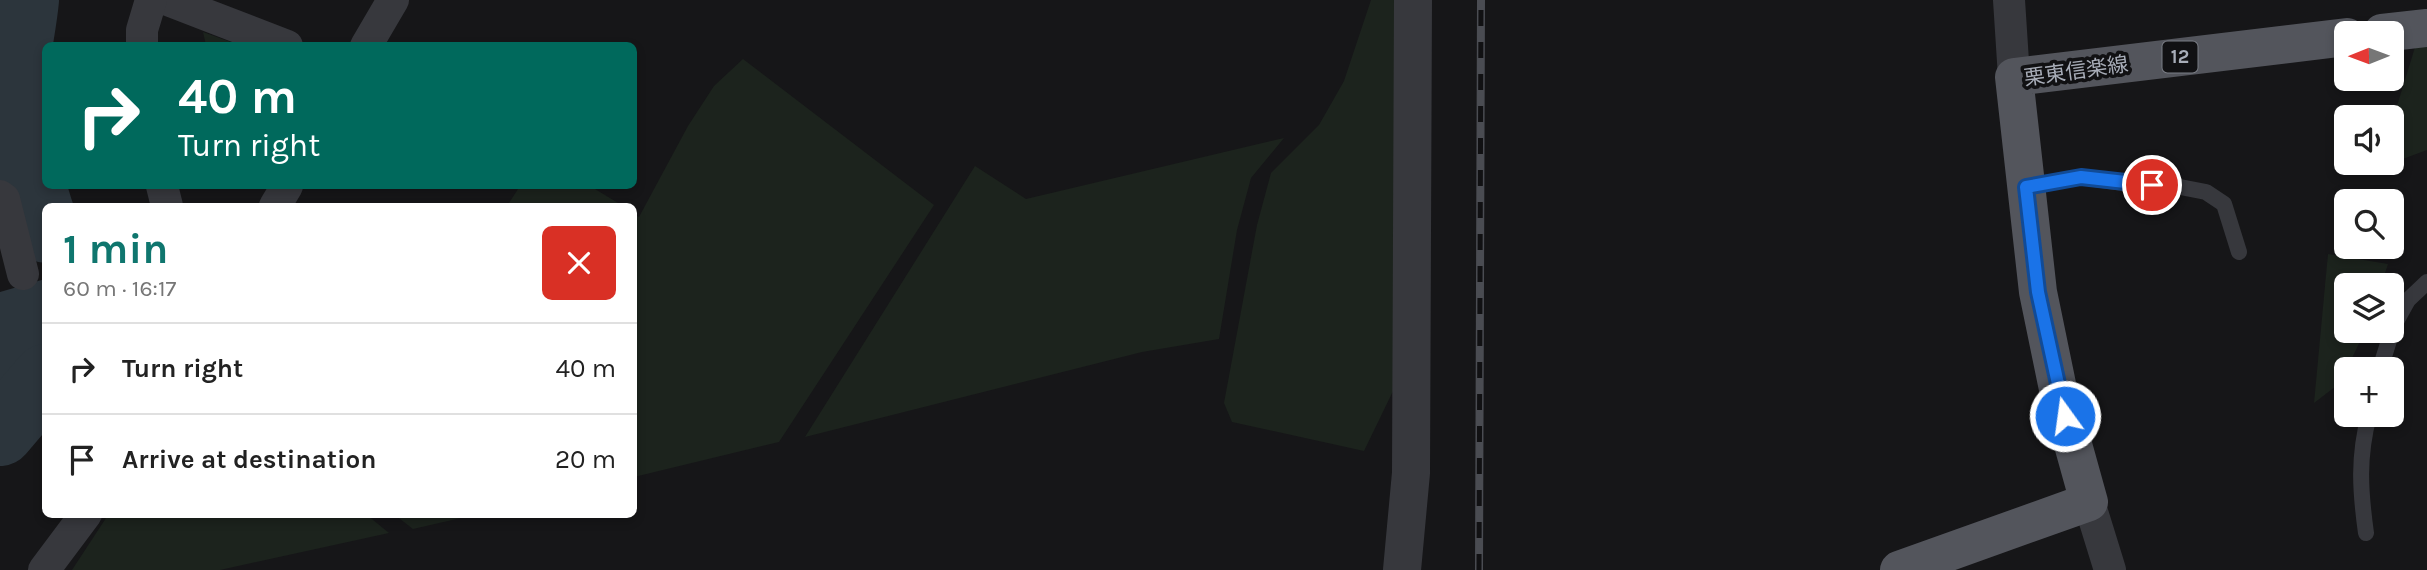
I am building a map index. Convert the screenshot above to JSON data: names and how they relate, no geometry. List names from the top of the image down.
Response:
{
  "streets": {
    "main road": ["12", "栗東信楽線"]
  },
  "north": "left",
  "page": {
    "map_buttons": "+",
    "turn": ["40 m", "Turn right"],
    "heading": ["1 min", "60 m · 16:17"],
    "list": [
      {
        "name": "Turn right",
        "value": "40 m"
      },
      {
        "name": "Arrive at destination",
        "value": "20 m"
      }
    ]
  }
}
